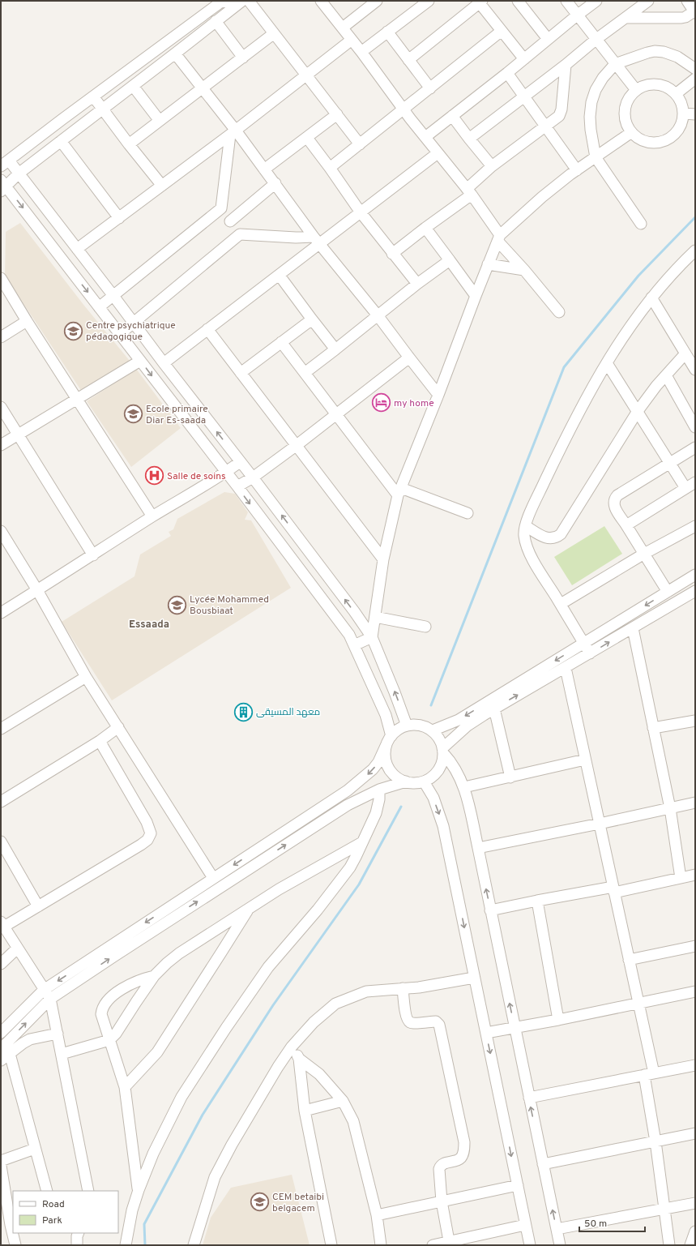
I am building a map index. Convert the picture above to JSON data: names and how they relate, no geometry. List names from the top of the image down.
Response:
{
  "districts": ["Essaada"],
  "places": {
    "school or university": [
      "Centre psychiatrique pédagogique",
      "Ecole primaire Diar Es-saada",
      "Lycée Mohammed Bousbiaat",
      "CEM betaibi belgacem"
    ],
    "hotel": ["my home"],
    "hospital": ["Salle de soins"],
    "building": ["معهد المسيقى"]
  },
  "legend": ["Road", "Park"],
  "scale_bar": "50 m"
}
